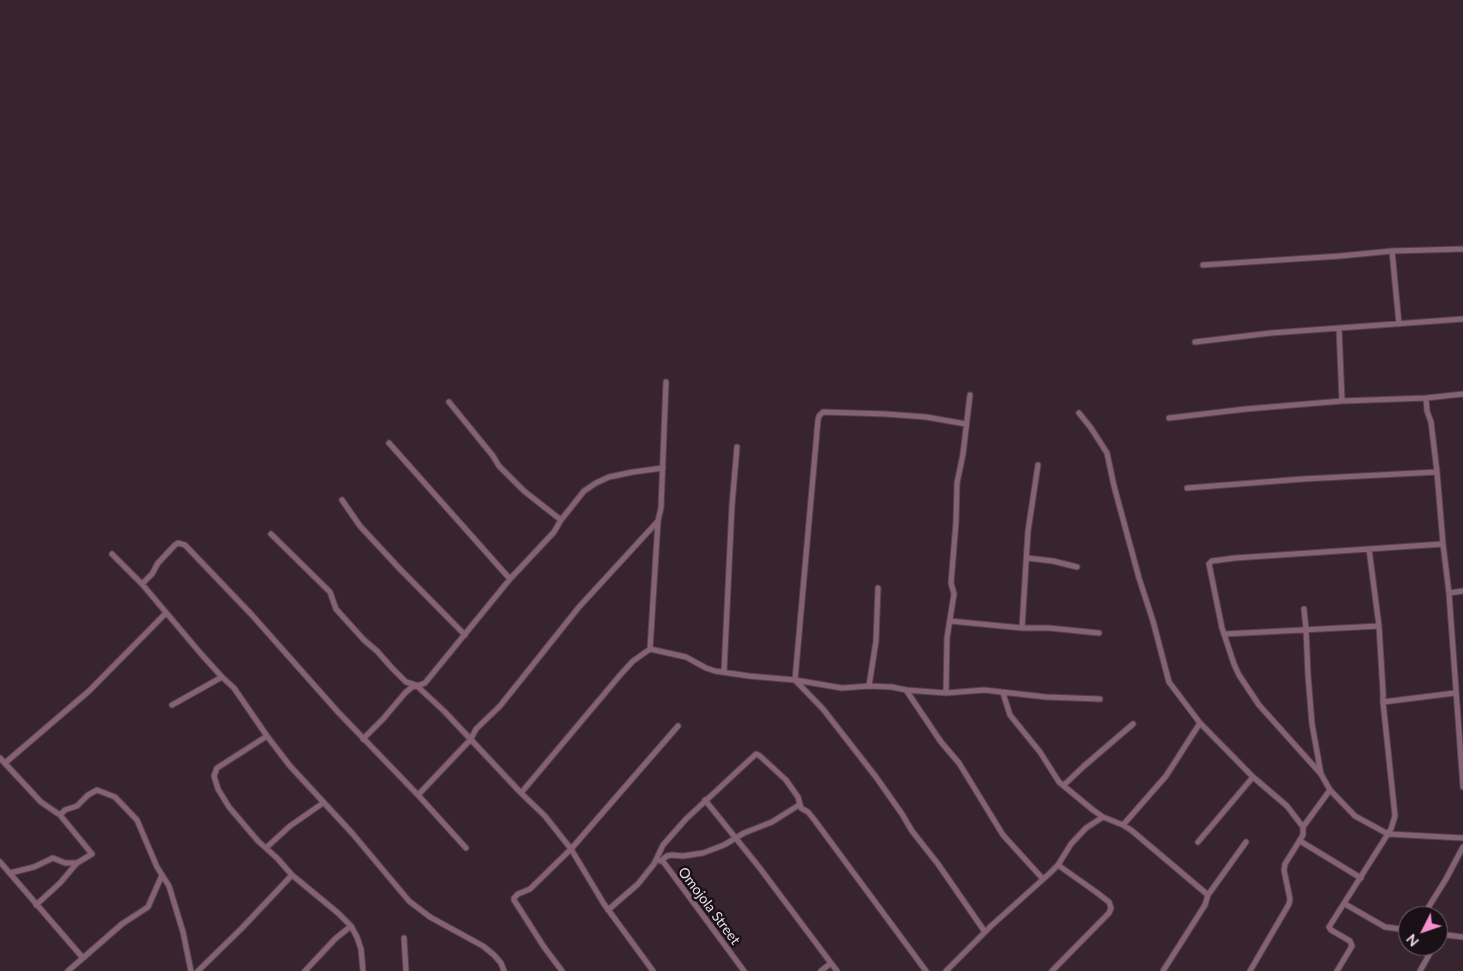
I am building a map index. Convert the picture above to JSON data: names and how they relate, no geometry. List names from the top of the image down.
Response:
{
  "streets": {
    "street": ["Omojola Street"]
  },
  "north": "bottom left"
}
